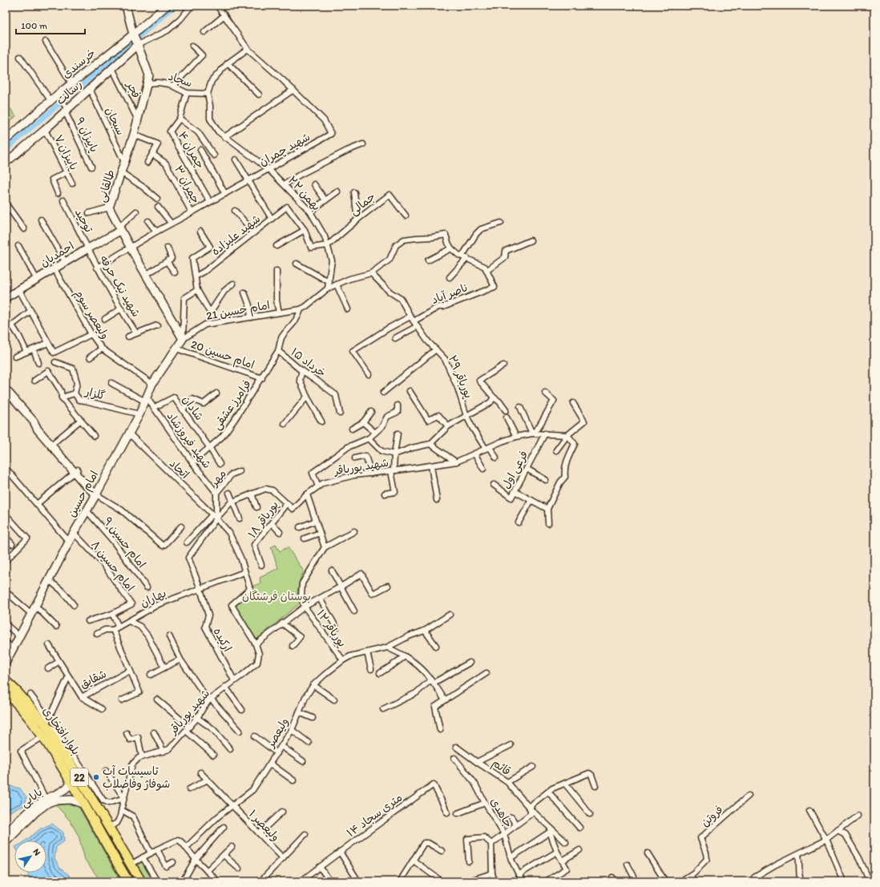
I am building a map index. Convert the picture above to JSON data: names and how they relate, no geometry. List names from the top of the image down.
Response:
{
  "streets": {
    "highway": ["بلوار افتخاری", "22"],
    "street": [
      "خرسندی",
      "سجاد",
      "فجر",
      "رسالت",
      "سبحان",
      "پاییزان ۹",
      "شهید چمران",
      "چمران ۴",
      "پاییزان ۷",
      "چمران ۳",
      "طالقانی",
      "۲۲ بهمن",
      "جمالی",
      "توحید",
      "شهید علیزاده",
      "احمدیان",
      "شهید نیک حرفه",
      "ناصر آباد",
      "امام حسین 21",
      "ولیعصر سوم",
      "امام حسین 20",
      "۱۵ خرداد",
      "پورباقر ۲۹",
      "گلزار",
      "فرامرز عشقی",
      "شادان",
      "شهید فیروزشاد",
      "شهید پورباقر",
      "اتحاد",
      "فرعی اول",
      "مهر",
      "امام حسین",
      "پورباقر ۱۸",
      "امام حسین ۹",
      "امام حسین ۸",
      "بهاران",
      "پورباقر ۱۲",
      "ارکیده",
      "شقایق",
      "ولیعصر",
      "قائم",
      "بابایی",
      "جاهدی",
      "۱۴ متری سجاد",
      "فروتن",
      "ولیعصر ۱"
    ]
  },
  "crossings": [
    ["خرسندی", "پاییزان ۹"],
    ["سجاد", "طالقانی"],
    ["سجاد", "۲۲ بهمن"],
    ["فجر", "رسالت"],
    ["فجر", "طالقانی"],
    ["رسالت", "سبحان"],
    ["رسالت", "پاییزان ۹"],
    ["رسالت", "پاییزان ۷"],
    ["رسالت", "طالقانی"],
    ["سبحان", "طالقانی"],
    ["شهید چمران", "چمران ۴"],
    ["شهید چمران", "چمران ۳"],
    ["شهید چمران", "طالقانی"],
    ["شهید چمران", "۲۲ بهمن"],
    ["شهید چمران", "شهید نیک حرفه"],
    ["طالقانی", "احمدیان"],
    ["طالقانی", "امام حسین 21"],
    ["طالقانی", "امام حسین"],
    ["۲۲ بهمن", "جمالی"],
    ["توحید", "احمدیان"],
    ["توحید", "شهید نیک حرفه"],
    ["احمدیان", "شهید نیک حرفه"],
    ["احمدیان", "ولیعصر سوم"],
    ["ناصر آباد", "پورباقر ۲۹"],
    ["امام حسین 21", "۱۵ خرداد"],
    ["امام حسین 21", "امام حسین"],
    ["ولیعصر سوم", "امام حسین"],
    ["امام حسین 20", "فرامرز عشقی"],
    ["امام حسین 20", "امام حسین"],
    ["۱۵ خرداد", "فرامرز عشقی"],
    ["پورباقر ۲۹", "شهید پورباقر"],
    ["گلزار", "امام حسین"],
    ["فرامرز عشقی", "شادان"],
    ["فرامرز عشقی", "شهید فیروزشاد"],
    ["شادان", "شهید فیروزشاد"],
    ["شهید فیروزشاد", "مهر"],
    ["شهید فیروزشاد", "امام حسین"],
    ["شهید پورباقر", "اتحاد"],
    ["شهید پورباقر", "فرعی اول"],
    ["شهید پورباقر", "پورباقر ۱۸"],
    ["شهید پورباقر", "ارکیده"],
    ["اتحاد", "مهر"],
    ["اتحاد", "امام حسین"],
    ["اتحاد", "بهاران"],
    ["اتحاد", "ارکیده"],
    ["مهر", "ارکیده"],
    ["امام حسین", "امام حسین ۹"],
    ["امام حسین", "امام حسین ۸"],
    ["بهاران", "ارکیده"],
    ["پورباقر ۱۲", "ولیعصر"],
    ["شقایق", "بلوار افتخاری"],
    ["بلوار افتخاری", "بابایی"],
    ["ولیعصر", "ولیعصر ۱"]
  ],
  "parks": ["بوستان فرشتگان"],
  "places": ["تاسیسات آب شوفاژ وفاضلاب"],
  "scale_bar": "100 m",
  "north": "top right"
}
